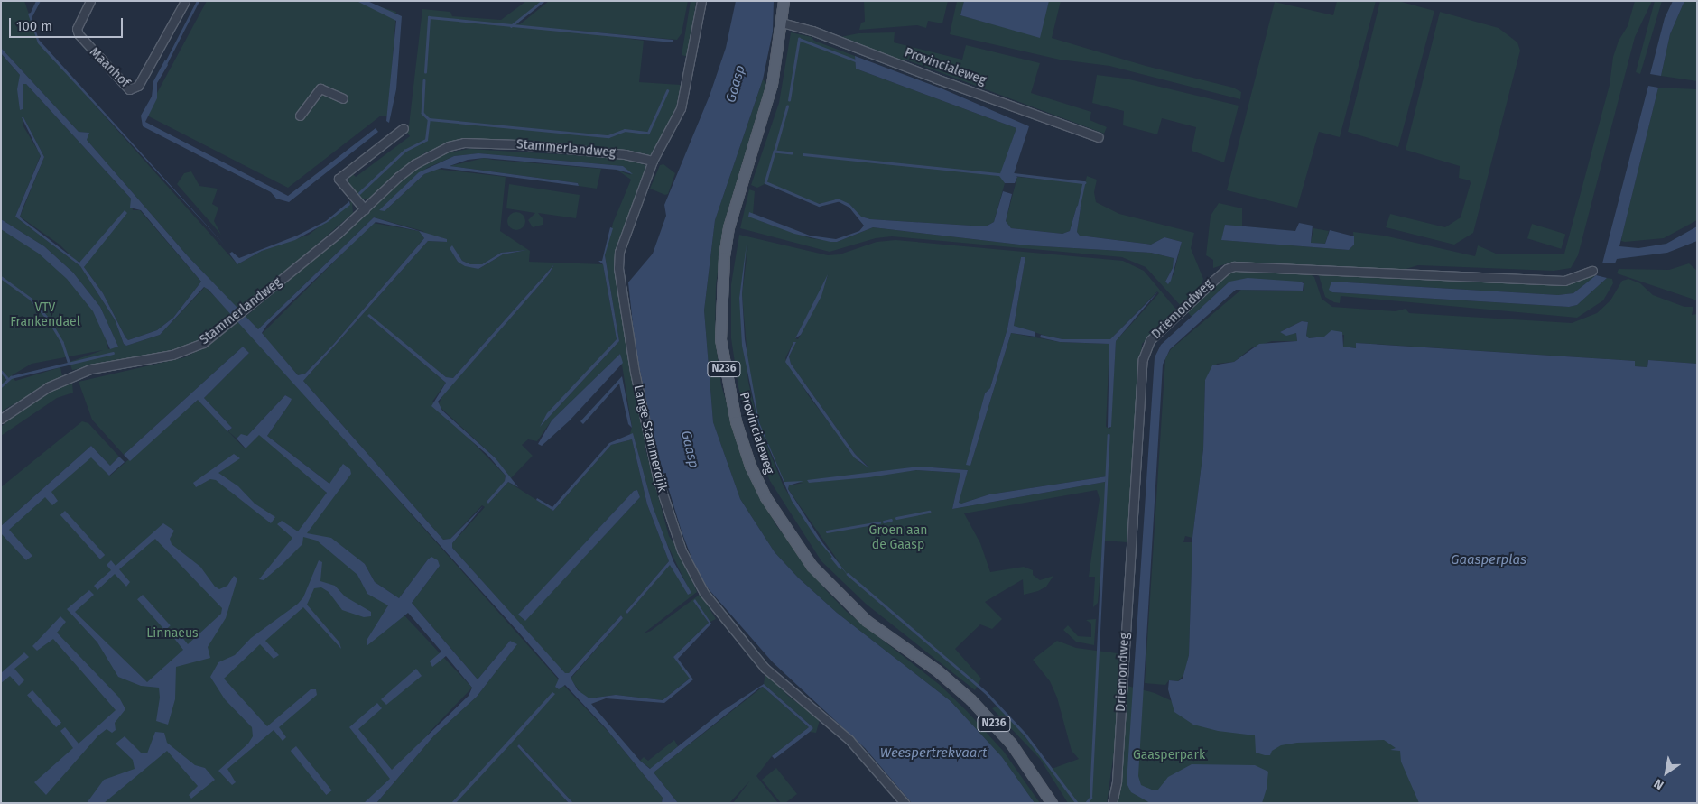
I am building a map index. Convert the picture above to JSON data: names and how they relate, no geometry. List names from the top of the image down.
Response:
{
  "streets": {
    "main road": ["Provincialeweg", "N236"],
    "street": [
      "Maanhof",
      "Stammerlandweg",
      "Driemondweg",
      "Lange Stammerdijk"
    ]
  },
  "crossings": [
    ["Stammerlandweg", "Lange Stammerdijk"]
  ],
  "water": ["Gaasp", "Gaasperplas", "Weespertrekvaart"],
  "parks": [
    "VTV Frankendael",
    "Groen aan de Gaasp",
    "Linnaeus",
    "Gaasperpark"
  ],
  "scale_bar": "100 m",
  "north": "bottom left"
}
